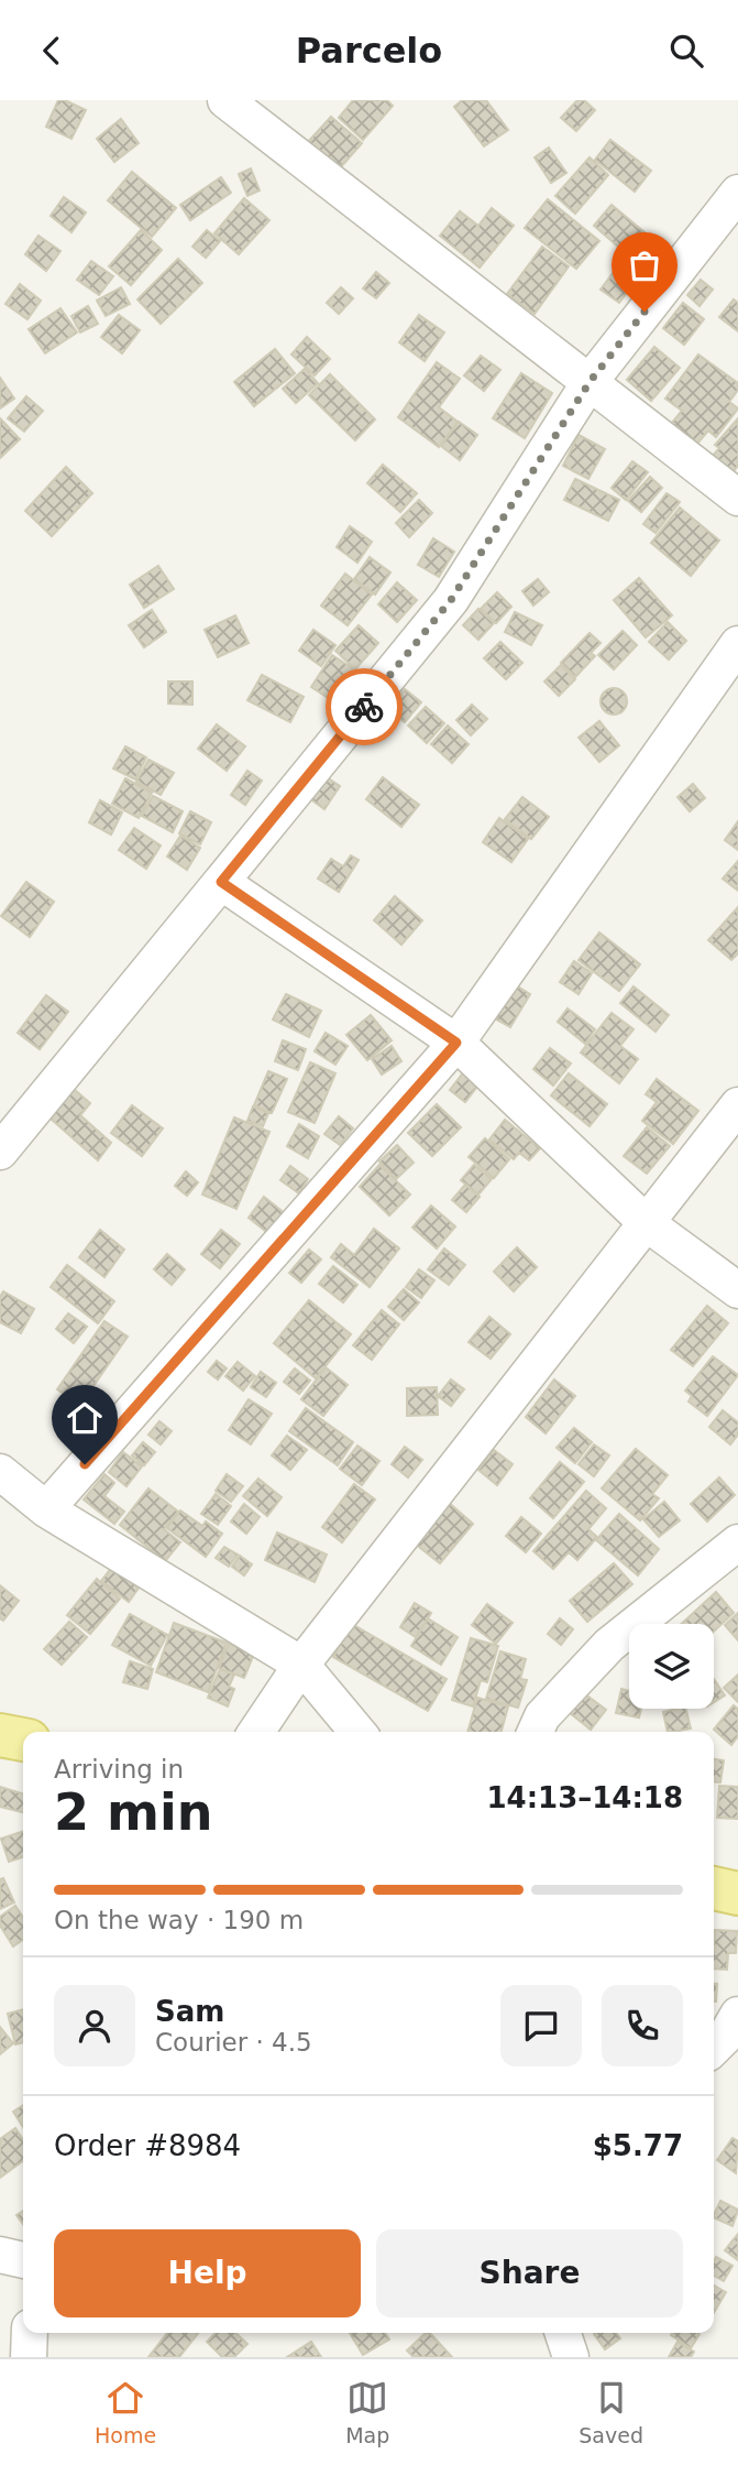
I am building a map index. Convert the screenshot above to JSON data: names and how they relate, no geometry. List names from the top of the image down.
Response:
{
  "page": {
    "header": "Parcelo",
    "heading": ["2 min", "Arriving in", "14:13–14:18"],
    "panel": [
      "Sam",
      "Courier · 4.5",
      "Order #8984",
      "$5.77"
    ],
    "bar": "On the way · 190 m",
    "buttons": ["Help", "Share"],
    "tabs": ["Home", "Map", "Saved"]
  }
}
